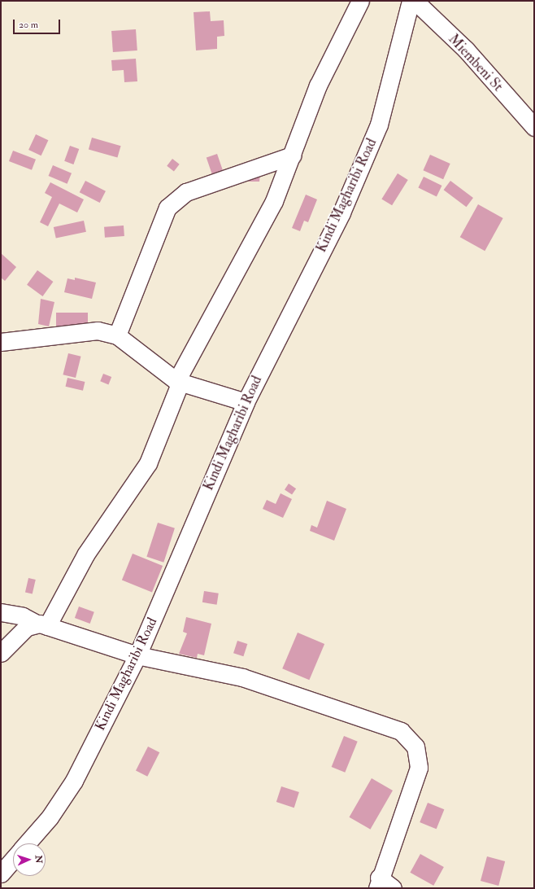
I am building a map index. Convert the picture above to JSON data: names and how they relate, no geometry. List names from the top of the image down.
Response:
{
  "streets": {
    "street": ["Miembeni St", "Kindi Magharibi Road"]
  },
  "scale_bar": "20 m",
  "north": "right"
}
